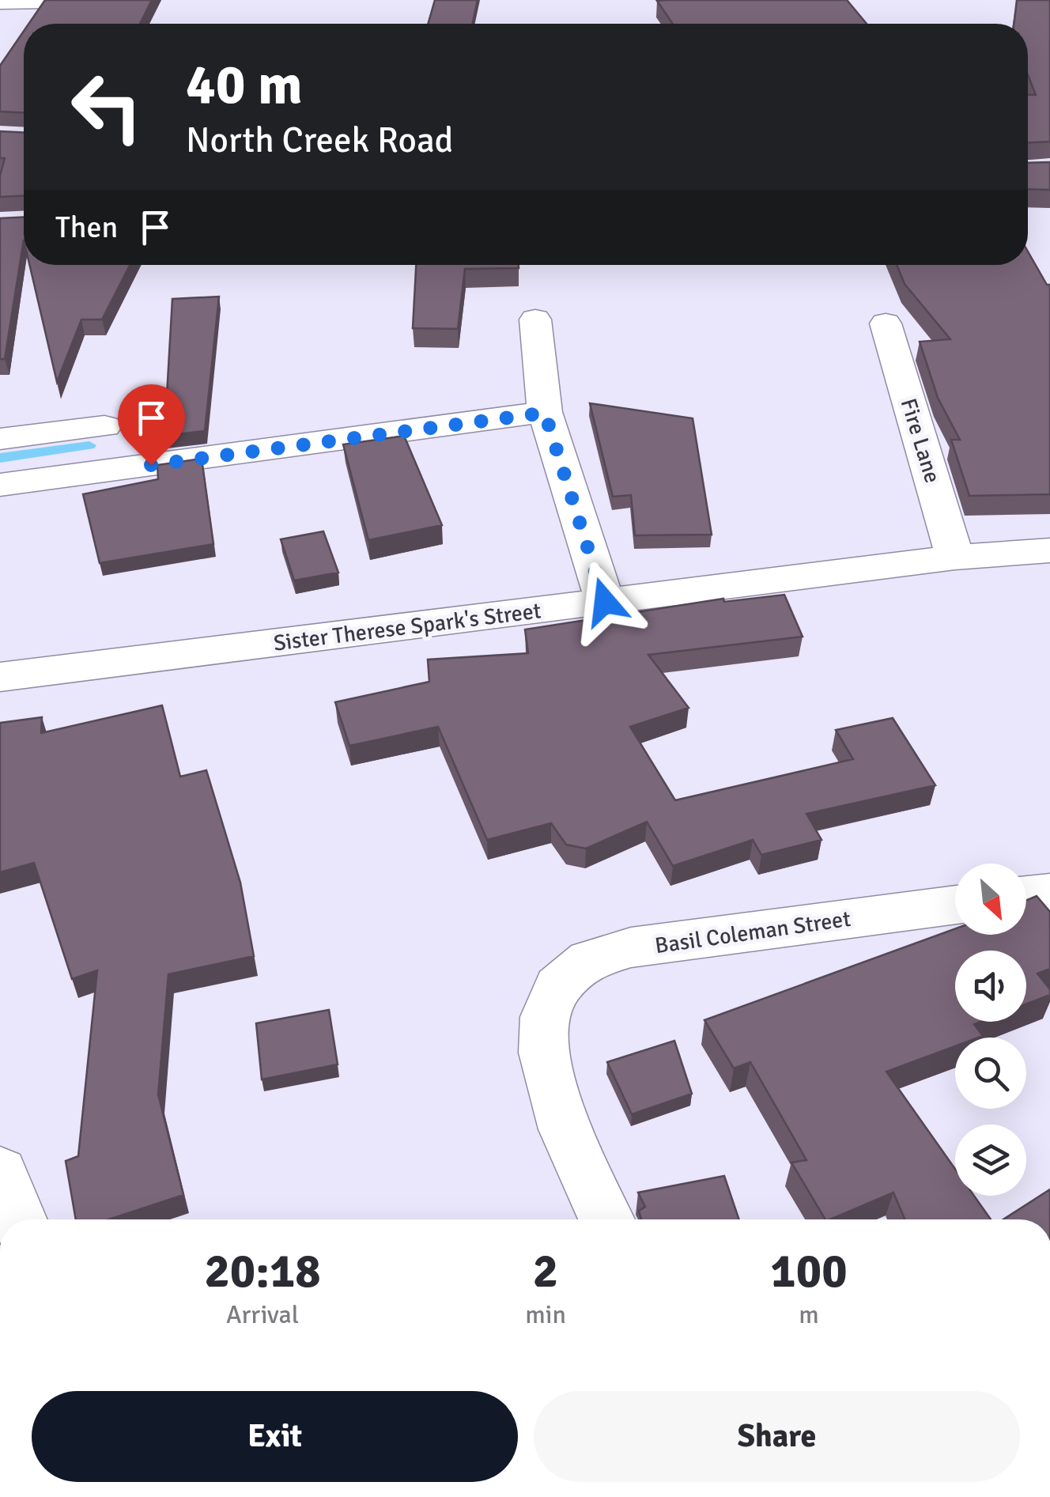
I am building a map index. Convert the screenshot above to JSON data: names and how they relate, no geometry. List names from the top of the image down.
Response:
{
  "streets": {
    "street": ["Fire Lane", "Sister Therese Spark's Street", "Basil Coleman Street"]
  },
  "crossings": [
    ["Fire Lane", "Sister Therese Spark's Street"]
  ],
  "north": "bottom right",
  "page": {
    "turn": ["40 m", "North Creek Road"],
    "then": "Then",
    "eta": [
      "20:18",
      "Arrival",
      "2",
      "min",
      "100",
      "m"
    ],
    "buttons": ["Exit", "Share"]
  }
}
